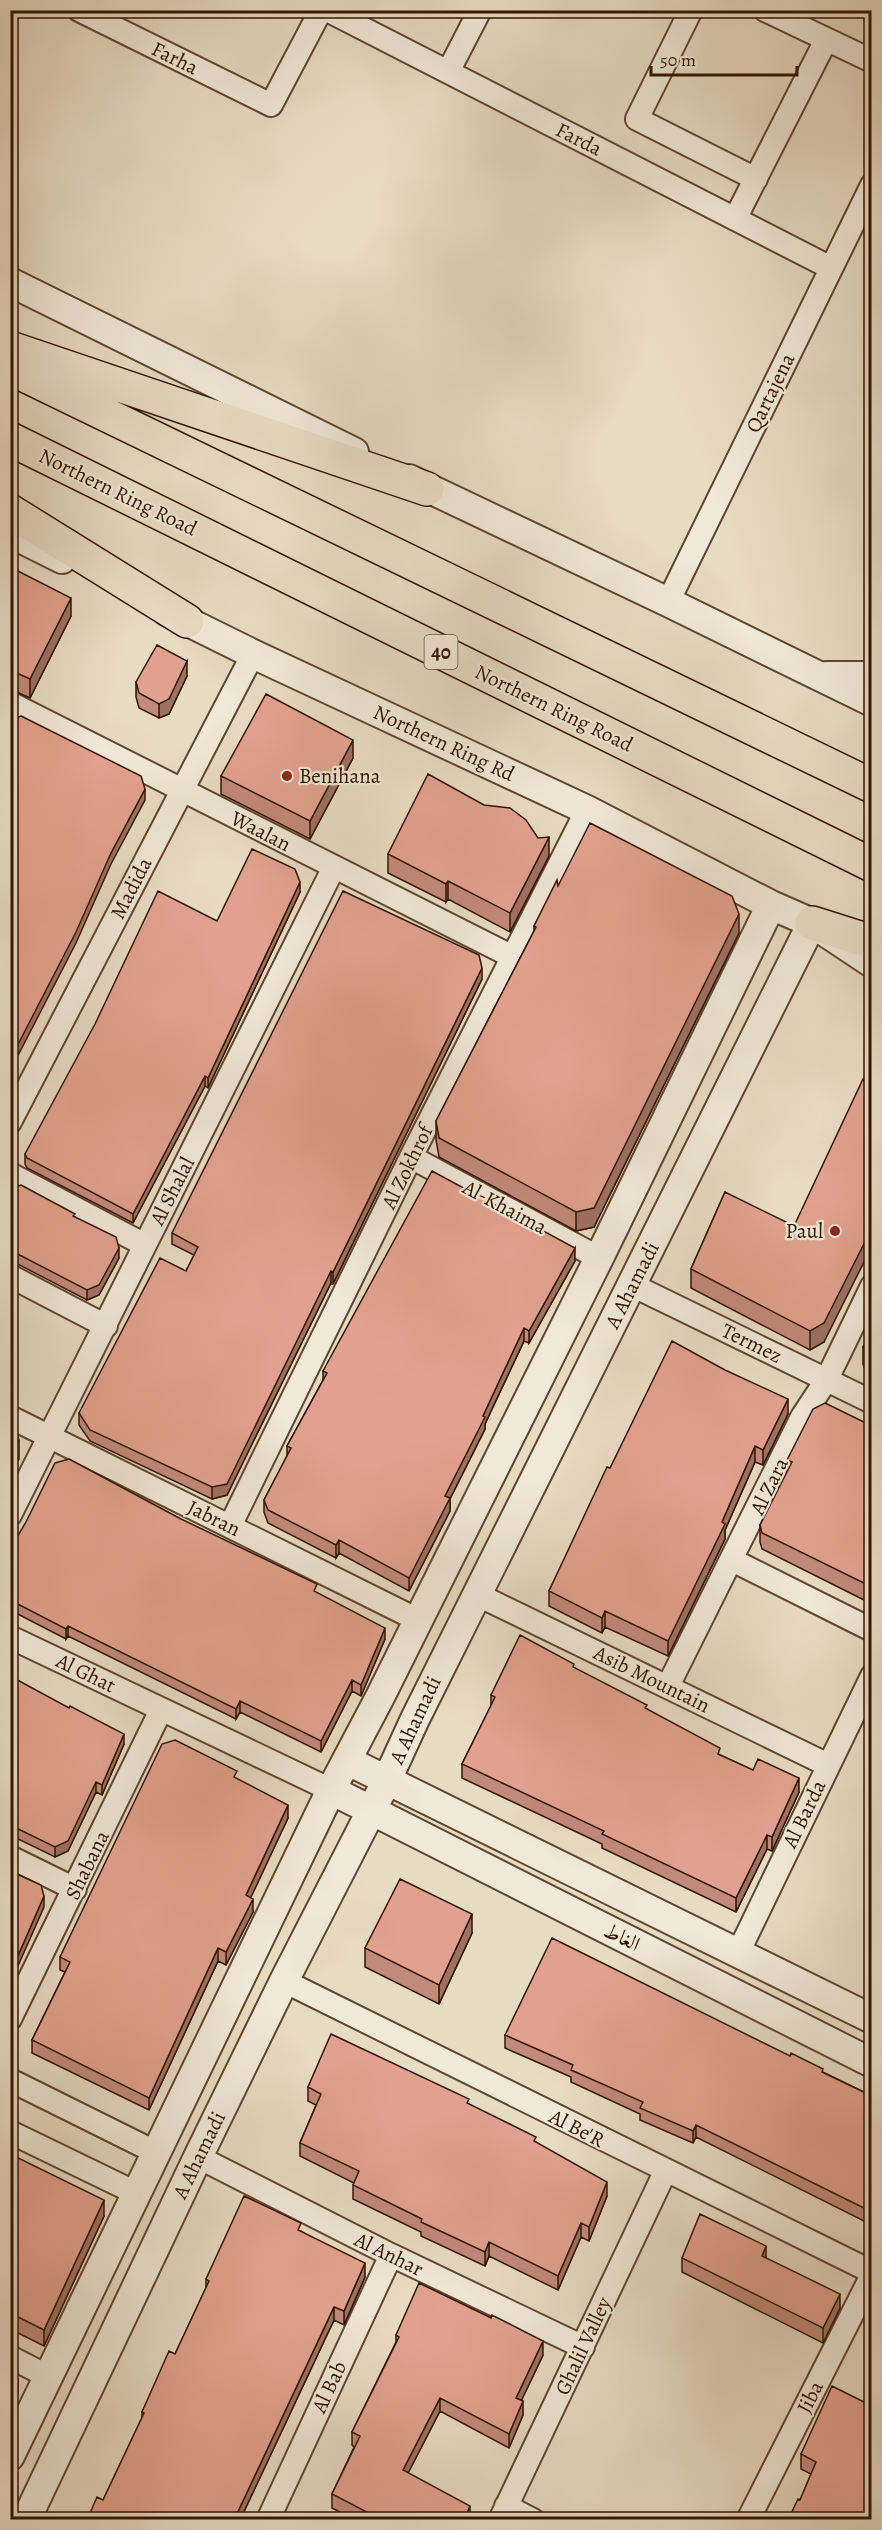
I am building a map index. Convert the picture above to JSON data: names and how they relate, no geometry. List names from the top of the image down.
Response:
{
  "streets": {
    "highway": ["Northern Ring Road", "40"],
    "street": [
      "Farha",
      "Farda",
      "Qartajena",
      "Northern Ring Rd",
      "Waalan",
      "Madida",
      "Al Zokhrof",
      "Al Shalal",
      "Al-Khaima",
      "A Ahamadi",
      "Termez",
      "Al Zara",
      "Jabran",
      "Al Ghat",
      "Asib Mountain",
      "Al Barda",
      "Shabana",
      "الغاط",
      "Al Be'R",
      "Al Anhar",
      "Ghalil Valley",
      "Al Bab",
      "Jiba"
    ]
  },
  "crossings": [
    ["Farda", "Qartajena"],
    ["Northern Ring Rd", "Madida"],
    ["Northern Ring Rd", "Al Zokhrof"],
    ["Northern Ring Rd", "A Ahamadi"],
    ["Waalan", "Madida"],
    ["Waalan", "Al Zokhrof"],
    ["Waalan", "Al Shalal"],
    ["Al Zokhrof", "Al-Khaima"],
    ["Al Zokhrof", "Jabran"],
    ["Al Shalal", "Jabran"],
    ["Al-Khaima", "A Ahamadi"],
    ["A Ahamadi", "Termez"],
    ["A Ahamadi", "Jabran"],
    ["A Ahamadi", "Asib Mountain"],
    ["A Ahamadi", "الغاط"],
    ["A Ahamadi", "Al Be'R"],
    ["A Ahamadi", "Al Anhar"],
    ["Termez", "Al Zara"],
    ["Al Zara", "Asib Mountain"],
    ["Al Ghat", "Shabana"],
    ["Asib Mountain", "Al Barda"],
    ["Al Barda", "الغاط"],
    ["Al Be'R", "Ghalil Valley"],
    ["Al Be'R", "Jiba"],
    ["Al Anhar", "Ghalil Valley"],
    ["Al Anhar", "Al Bab"]
  ],
  "places": ["Benihana", "Paul"],
  "scale_bar": "50 m"
}
